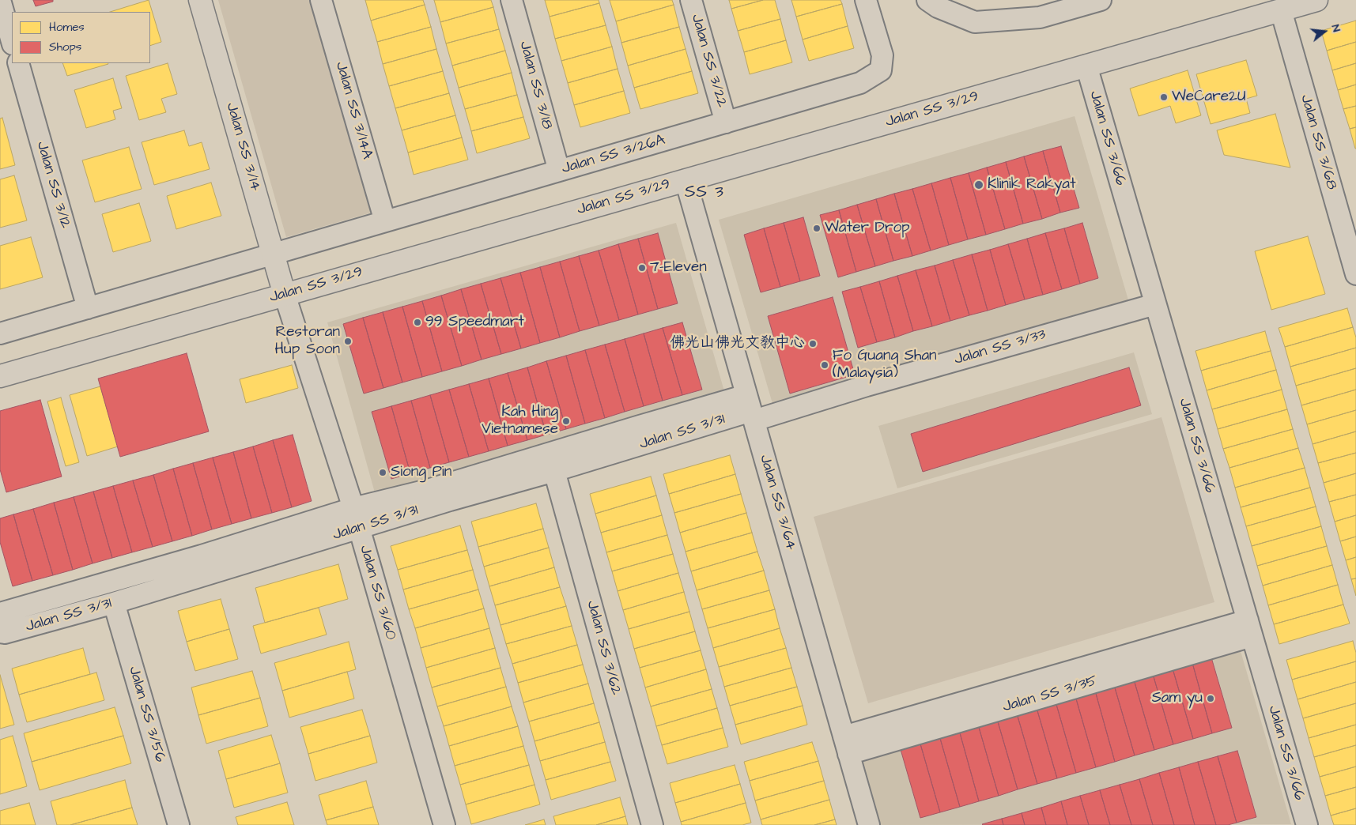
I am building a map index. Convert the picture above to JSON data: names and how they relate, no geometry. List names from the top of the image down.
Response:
{
  "streets": {
    "street": [
      "Jalan SS 3/22",
      "Jalan SS 3/18",
      "Jalan SS 3/29",
      "Jalan SS 3/14A",
      "Jalan SS 3/66",
      "Jalan SS 3/68",
      "Jalan SS 3/14",
      "Jalan SS 3/26A",
      "Jalan SS 3/12",
      "Jalan SS 3/33",
      "Jalan SS 3/31",
      "Jalan SS 3/64",
      "Jalan SS 3/60",
      "Jalan SS 3/62",
      "Jalan SS 3/35",
      "Jalan SS 3/56"
    ]
  },
  "crossings": [
    ["Jalan SS 3/22", "Jalan SS 3/26A"],
    ["Jalan SS 3/18", "Jalan SS 3/26A"],
    ["Jalan SS 3/29", "Jalan SS 3/66"],
    ["Jalan SS 3/29", "Jalan SS 3/68"],
    ["Jalan SS 3/29", "Jalan SS 3/14"],
    ["Jalan SS 3/29", "Jalan SS 3/64"],
    ["Jalan SS 3/29", "Jalan SS 3/60"],
    ["Jalan SS 3/14A", "Jalan SS 3/26A"],
    ["Jalan SS 3/66", "Jalan SS 3/33"],
    ["Jalan SS 3/66", "Jalan SS 3/35"],
    ["Jalan SS 3/14", "Jalan SS 3/26A"],
    ["Jalan SS 3/14", "Jalan SS 3/60"],
    ["Jalan SS 3/26A", "Jalan SS 3/12"],
    ["Jalan SS 3/33", "Jalan SS 3/31"],
    ["Jalan SS 3/33", "Jalan SS 3/64"],
    ["Jalan SS 3/31", "Jalan SS 3/64"],
    ["Jalan SS 3/31", "Jalan SS 3/60"],
    ["Jalan SS 3/31", "Jalan SS 3/62"],
    ["Jalan SS 3/31", "Jalan SS 3/56"],
    ["Jalan SS 3/64", "Jalan SS 3/35"]
  ],
  "districts": ["SS 3"],
  "places": [
    "WeCare2U",
    "Klinik Rakyat",
    "Water Drop",
    "7-Eleven",
    "99 Speedmart",
    "Restoran Hup Soon",
    "佛光山佛光文教中心",
    "Fo Guang Shan (Malaysia)",
    "Kah Hing Vietnamese",
    "Siong Pin",
    "Sam yu"
  ],
  "legend": ["Homes", "Shops"],
  "north": "right"
}
